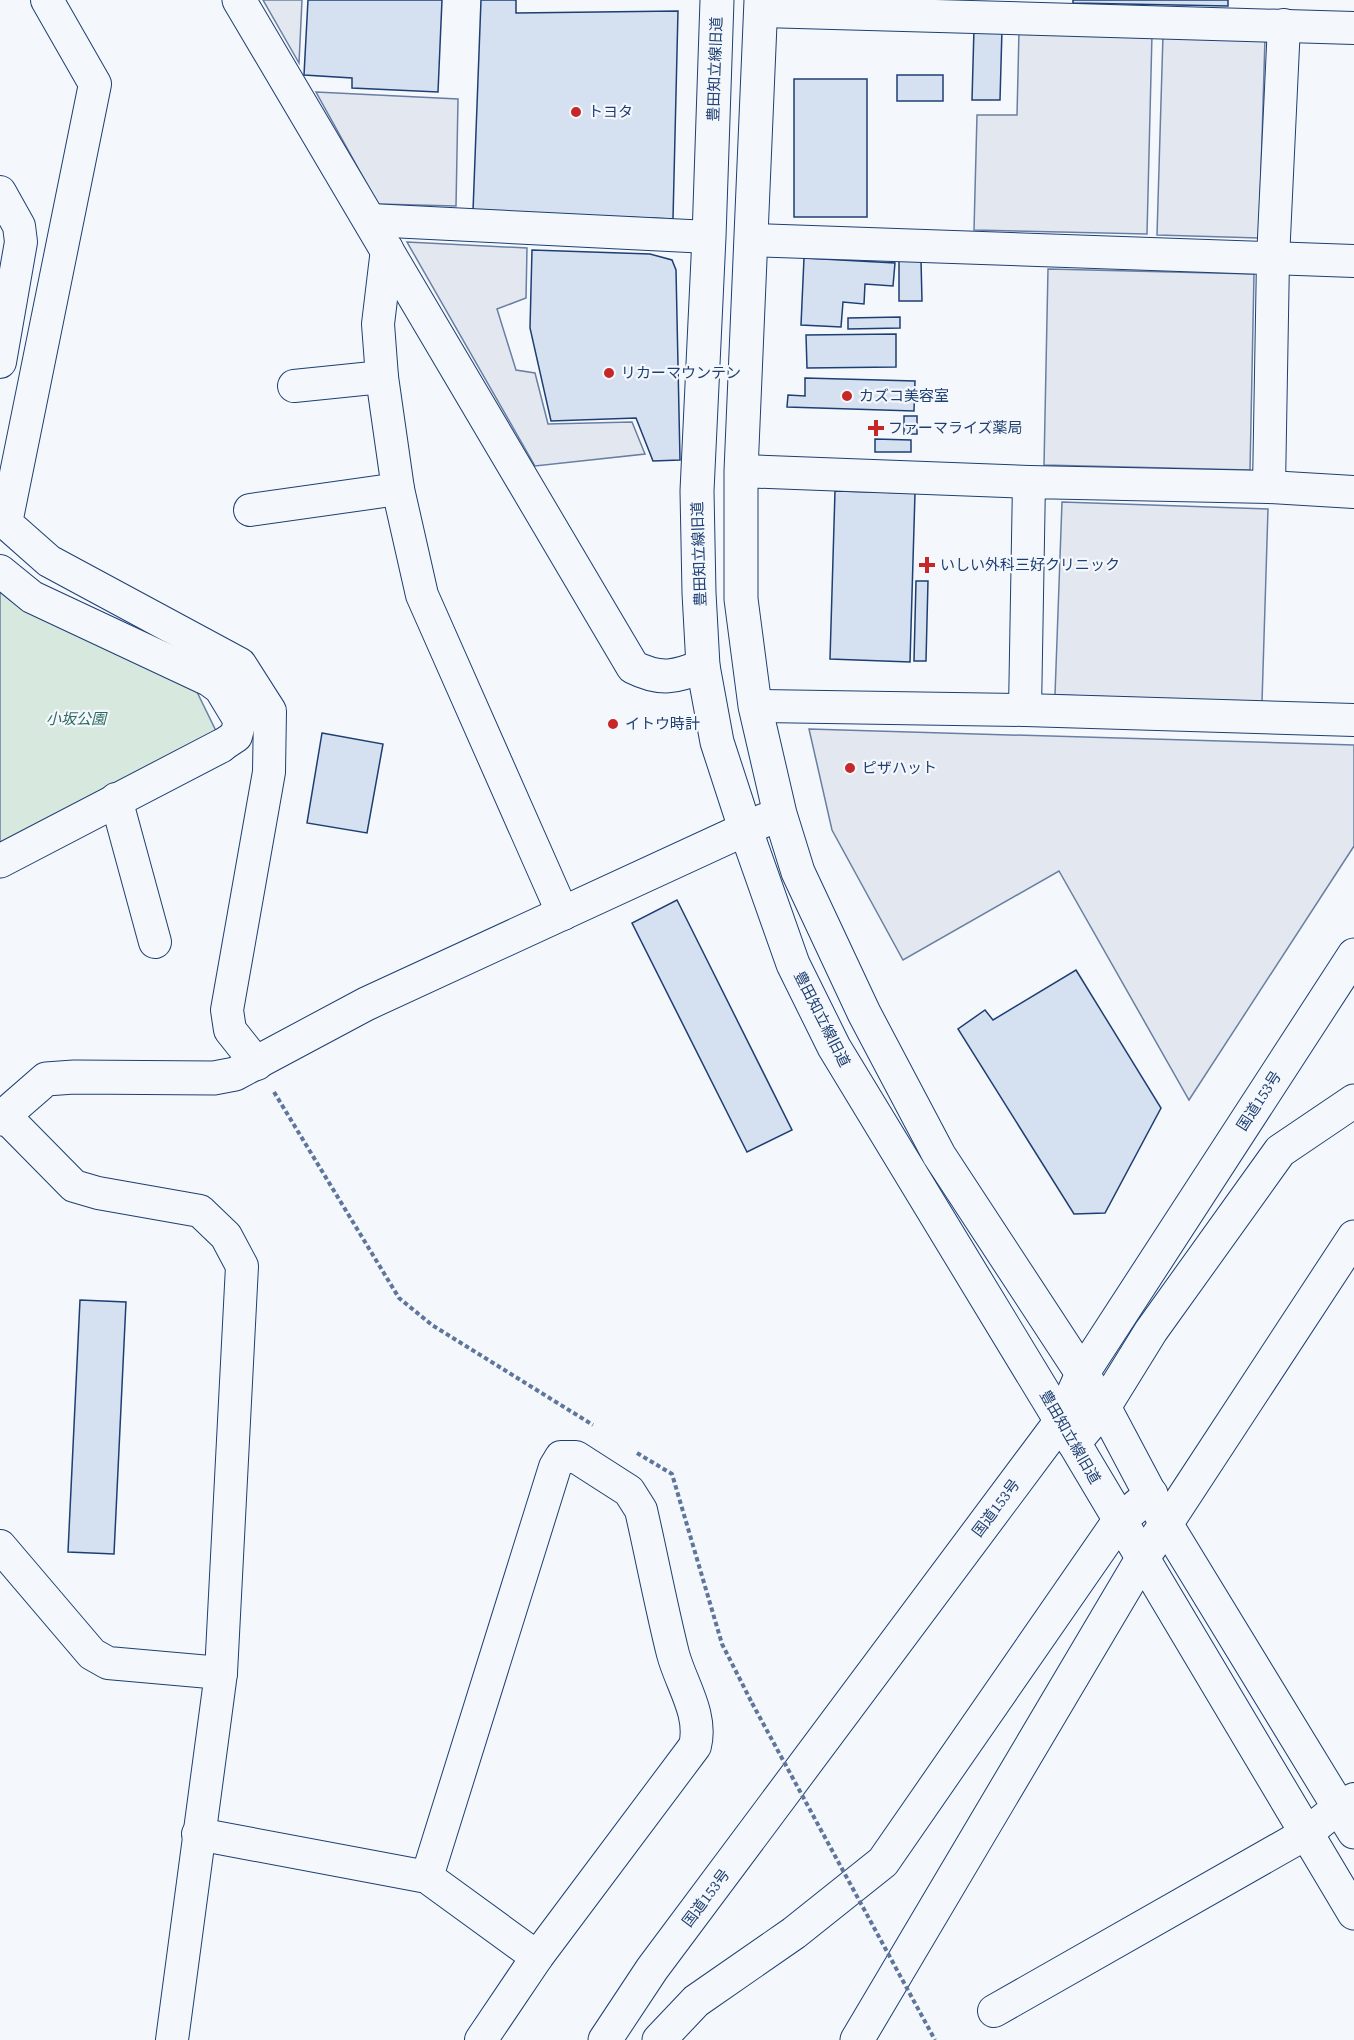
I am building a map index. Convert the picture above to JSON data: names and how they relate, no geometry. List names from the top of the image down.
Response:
{
  "streets": {
    "main road": ["豊田知立線旧道", "国道153号"]
  },
  "crossings": [
    ["豊田知立線旧道", "国道153号"]
  ],
  "parks": ["小坂公園"],
  "places": {
    "other": [
      "トヨタ",
      "リカーマウンテン",
      "カズコ美容室",
      "イトウ時計",
      "ピザハット"
    ],
    "health": ["ファーマライズ薬局", "いしい外科三好クリニック"]
  }
}
